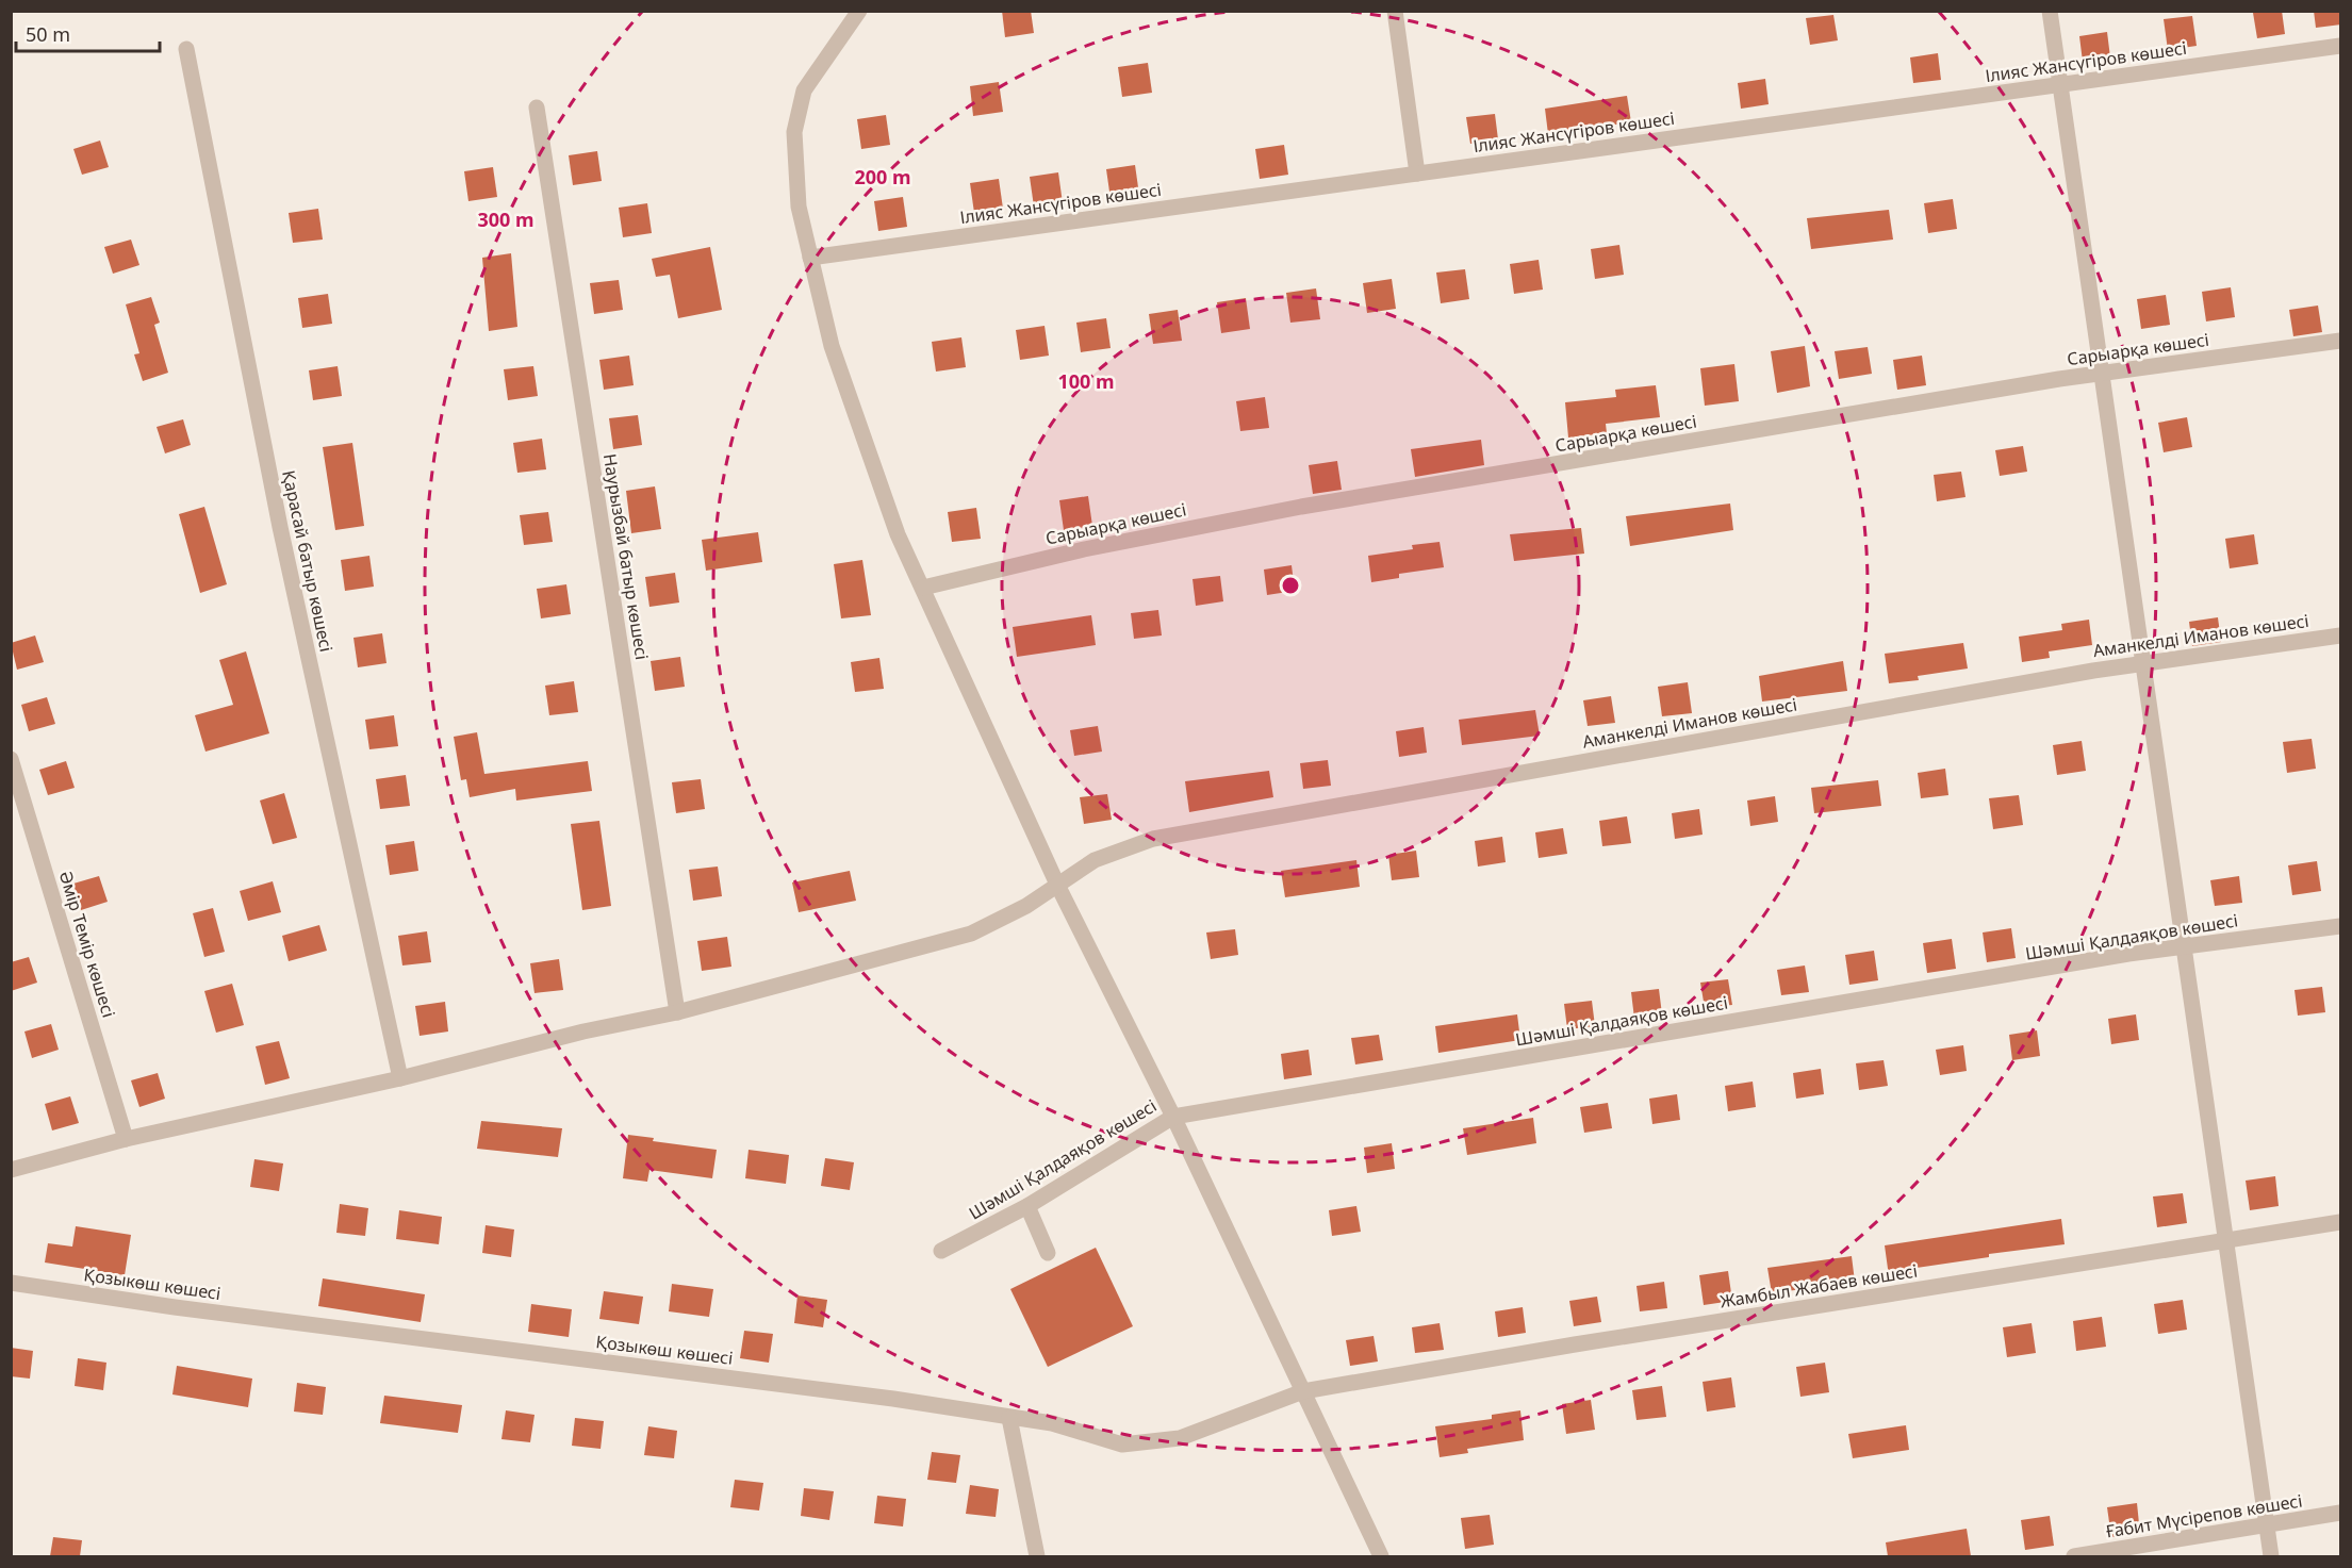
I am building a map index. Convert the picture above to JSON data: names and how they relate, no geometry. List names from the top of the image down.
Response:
{
  "streets": {
    "street": [
      "Ілияс Жансүгіров көшесі",
      "Сарыарқа көшесі",
      "Наурызбай батыр көшесі",
      "Қарасай батыр көшесі",
      "Аманкелді Иманов көшесі",
      "Шәмші Қалдаяқов көшесі",
      "Әмір Темір көшесі",
      "Қозыкөш көшесі",
      "Жамбыл Жабаев көшесі",
      "Ғабит Мүсірепов көшесі"
    ]
  },
  "crossings": [
    ["Наурызбай батыр көшесі", "Аманкелді Иманов көшесі"],
    ["Қарасай батыр көшесі", "Аманкелді Иманов көшесі"],
    ["Аманкелді Иманов көшесі", "Әмір Темір көшесі"],
    ["Қозыкөш көшесі", "Жамбыл Жабаев көшесі"]
  ],
  "scale_bar": "50 m",
  "rings": ["200 m", "300 m", "100 m"]
}
